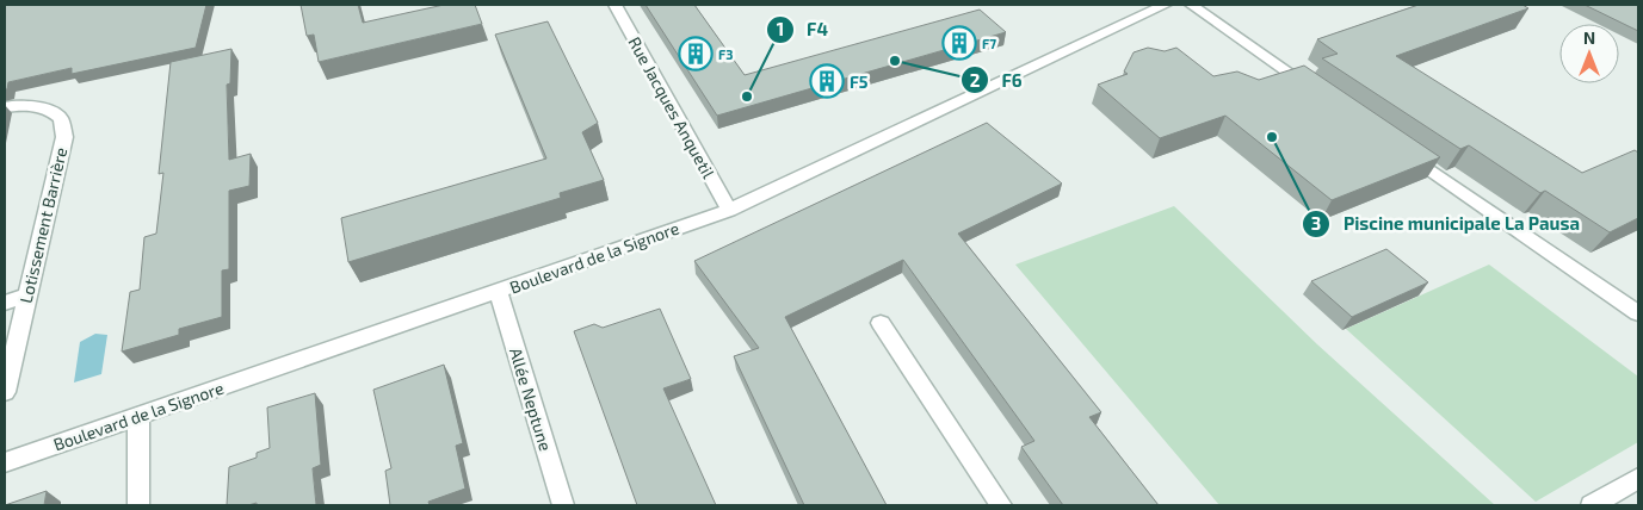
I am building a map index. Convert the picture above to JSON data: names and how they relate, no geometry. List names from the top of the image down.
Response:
{
  "streets": {
    "street": [
      "Rue Jacques Anquetil",
      "Lotissement Barrière",
      "Boulevard de la Signore",
      "Allée Neptune"
    ]
  },
  "crossings": [
    ["Rue Jacques Anquetil", "Boulevard de la Signore"],
    ["Boulevard de la Signore", "Allée Neptune"]
  ],
  "places": {
    "building": ["F7", "F3", "F5"],
    "other": ["F6", "F4", "Piscine municipale La Pausa"]
  },
  "north": "top"
}
